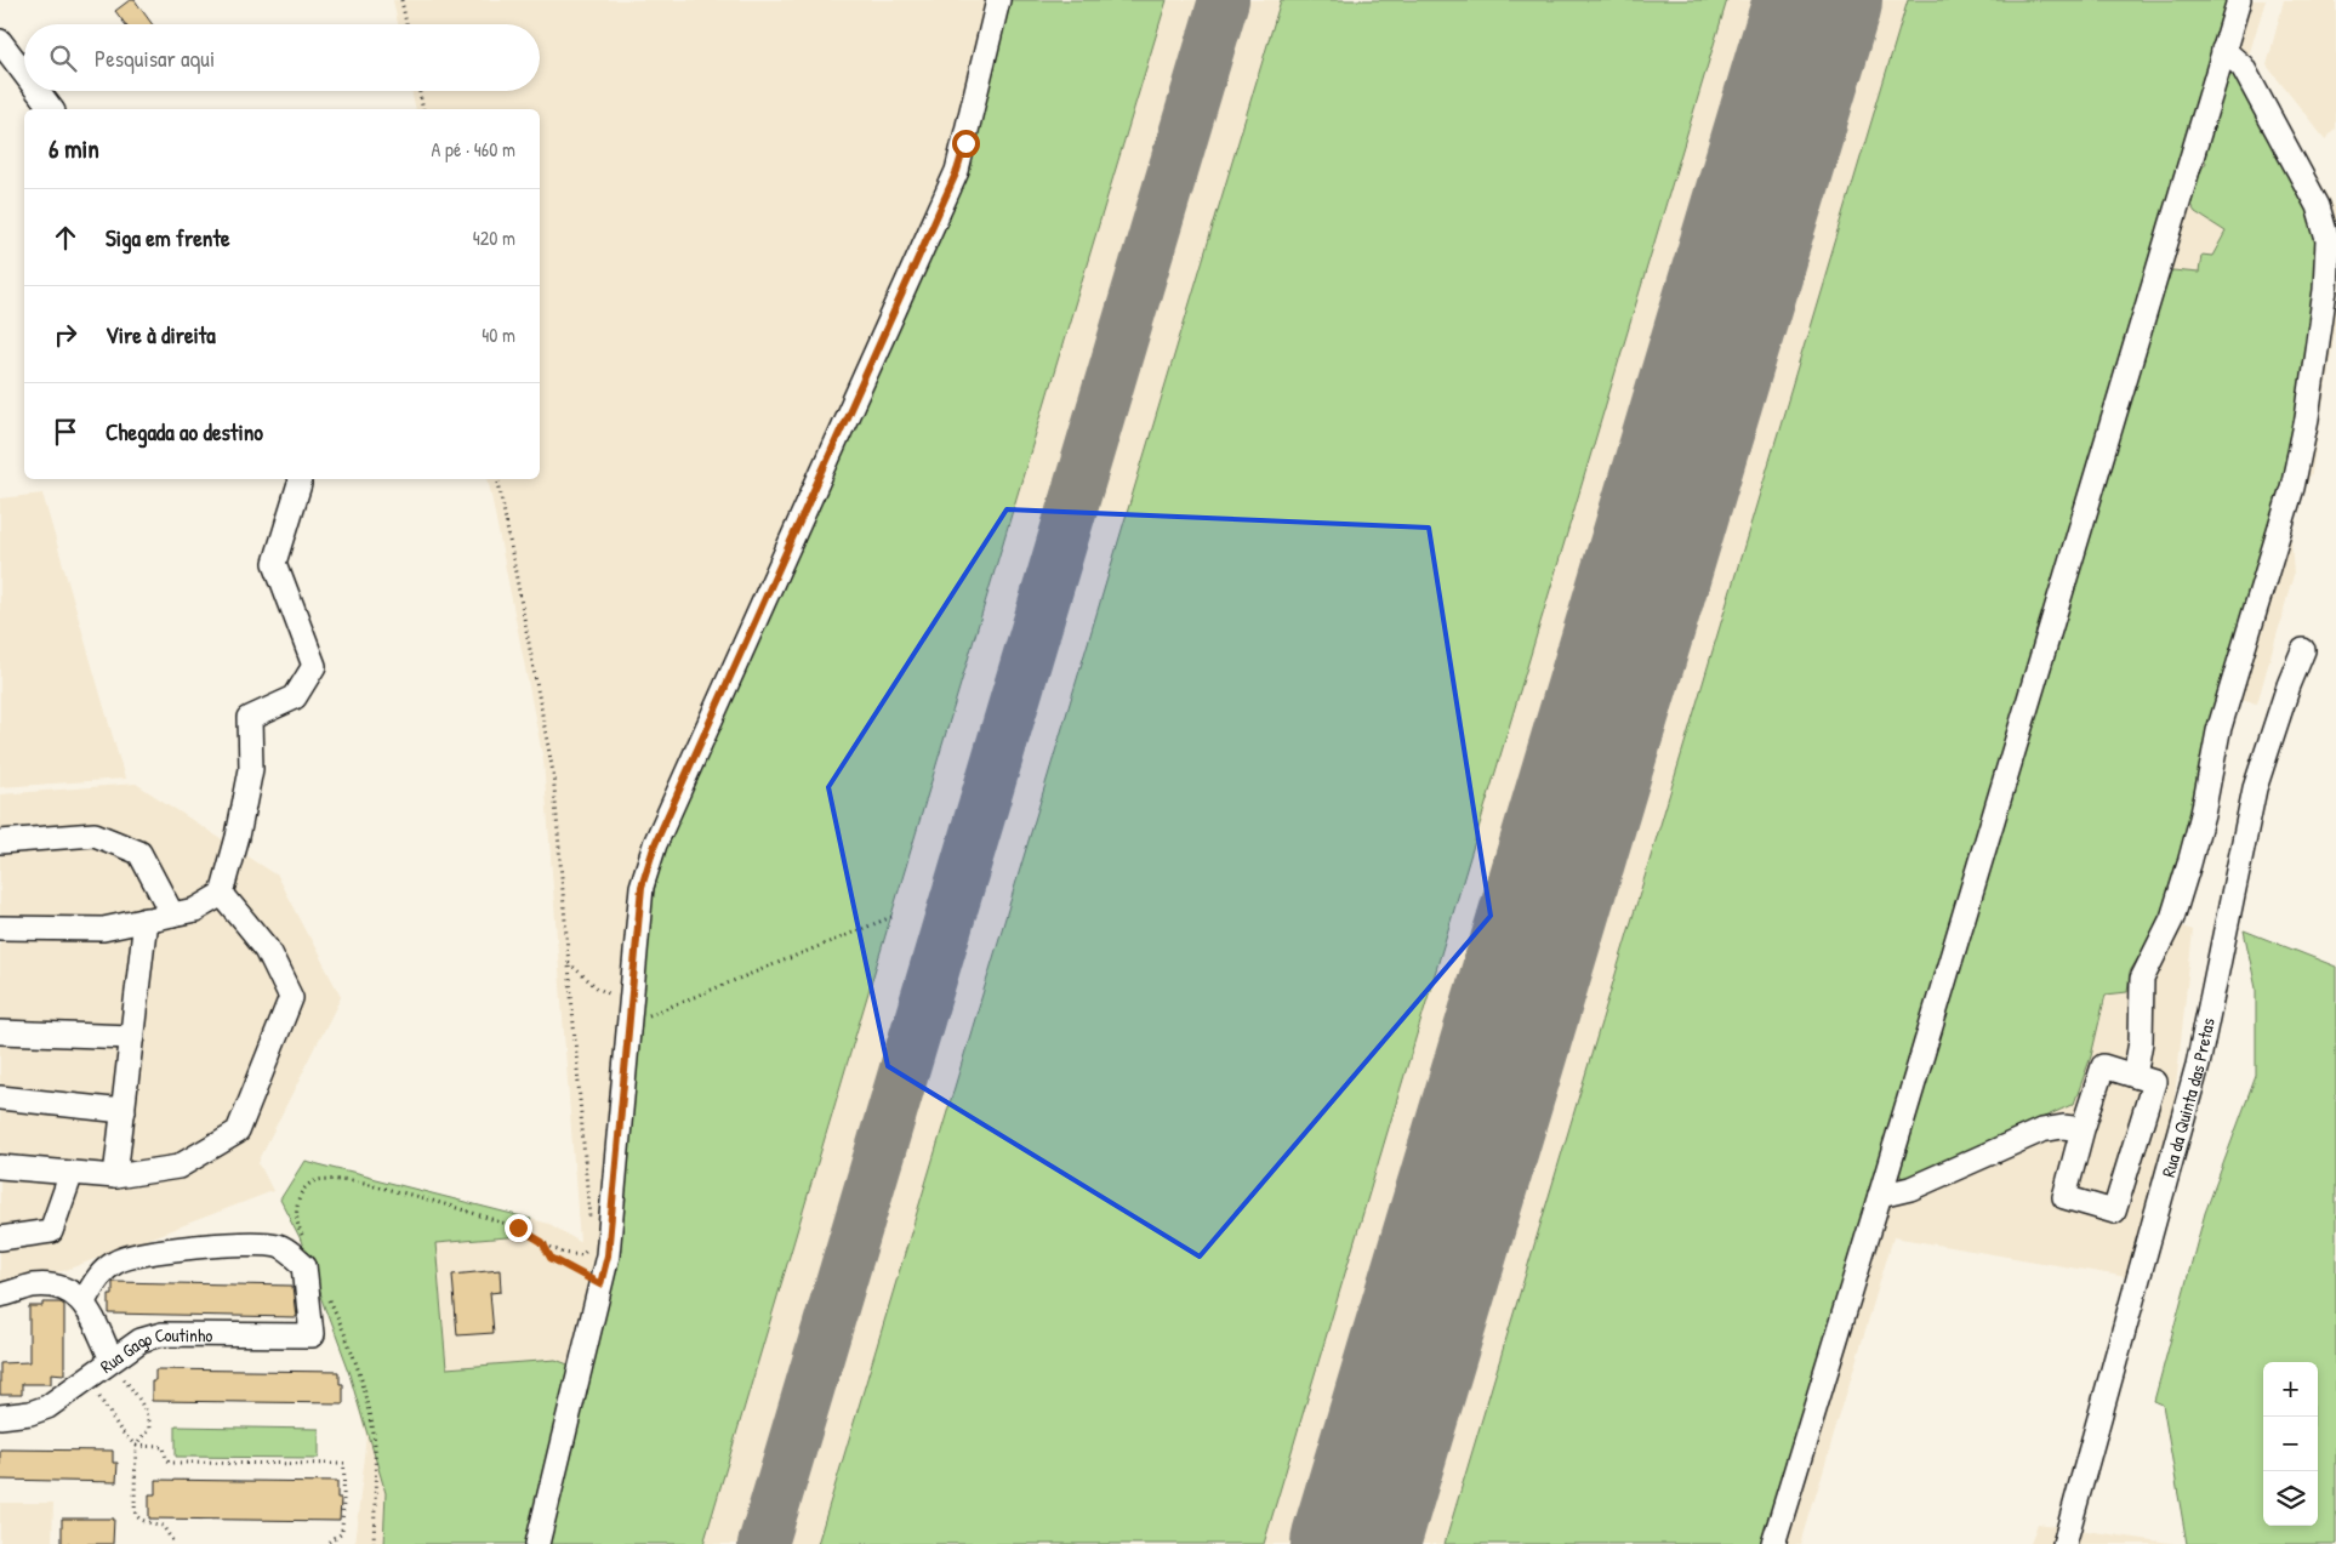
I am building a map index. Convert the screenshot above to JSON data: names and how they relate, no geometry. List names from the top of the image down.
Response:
{
  "streets": {
    "street": ["Rua da Quinta das Pretas", "Rua Gago Coutinho"]
  },
  "page": {
    "search": "Pesquisar aqui",
    "heading": ["6 min", "A pé · 460 m"],
    "list": [
      ["Siga em frente", "420 m"],
      ["Vire à direita", "40 m"],
      "Chegada ao destino"
    ],
    "map_buttons": ["+", "−"]
  }
}
